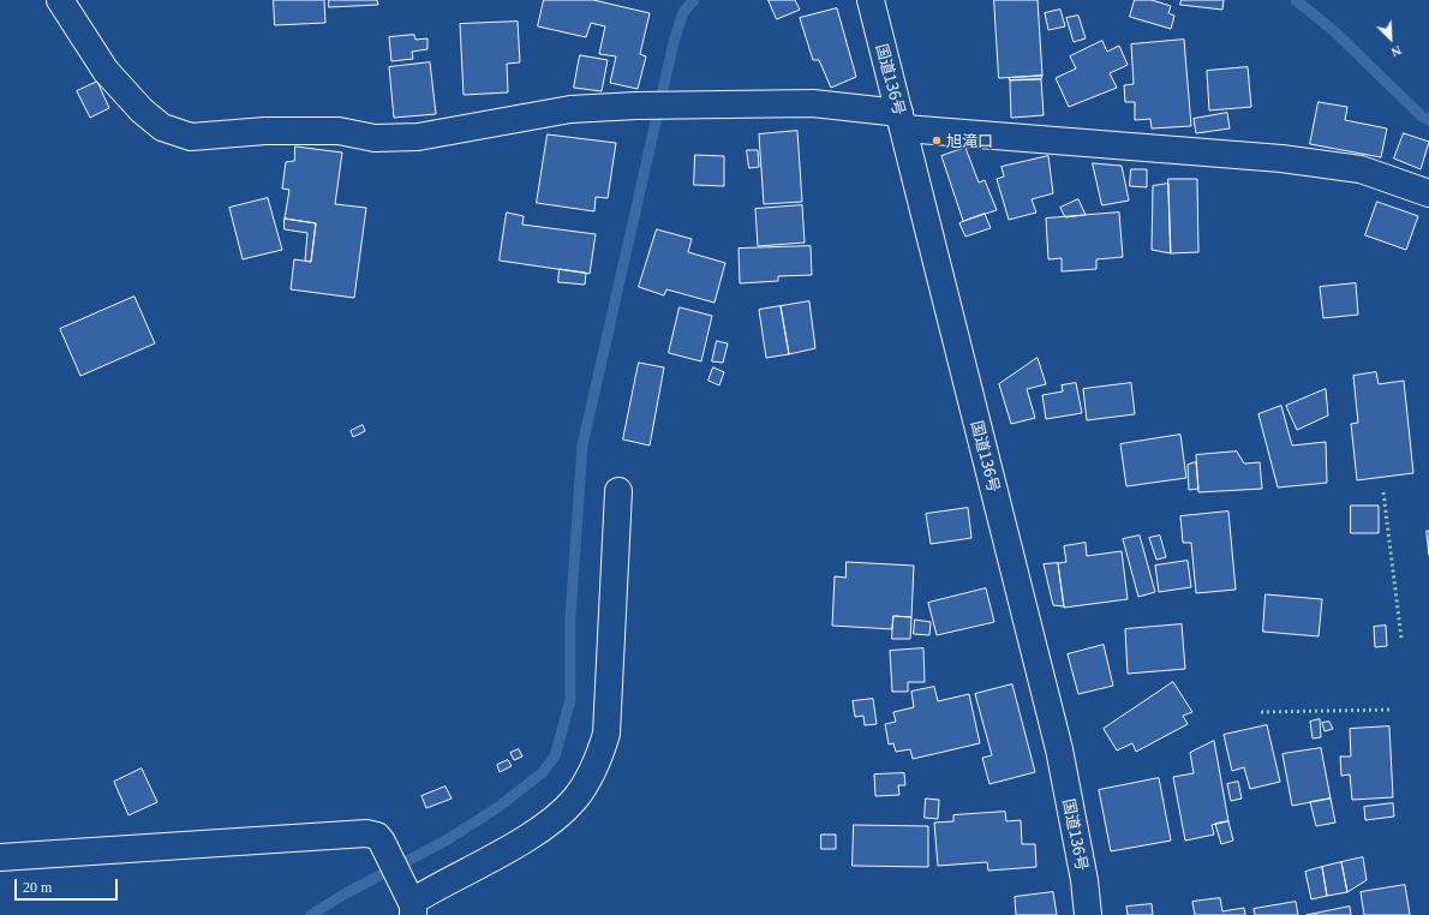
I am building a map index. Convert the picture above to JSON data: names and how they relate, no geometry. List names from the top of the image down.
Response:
{
  "streets": {
    "main road": ["国道136号"]
  },
  "places": ["旭滝口"],
  "scale_bar": "20 m",
  "north": "bottom right"
}
